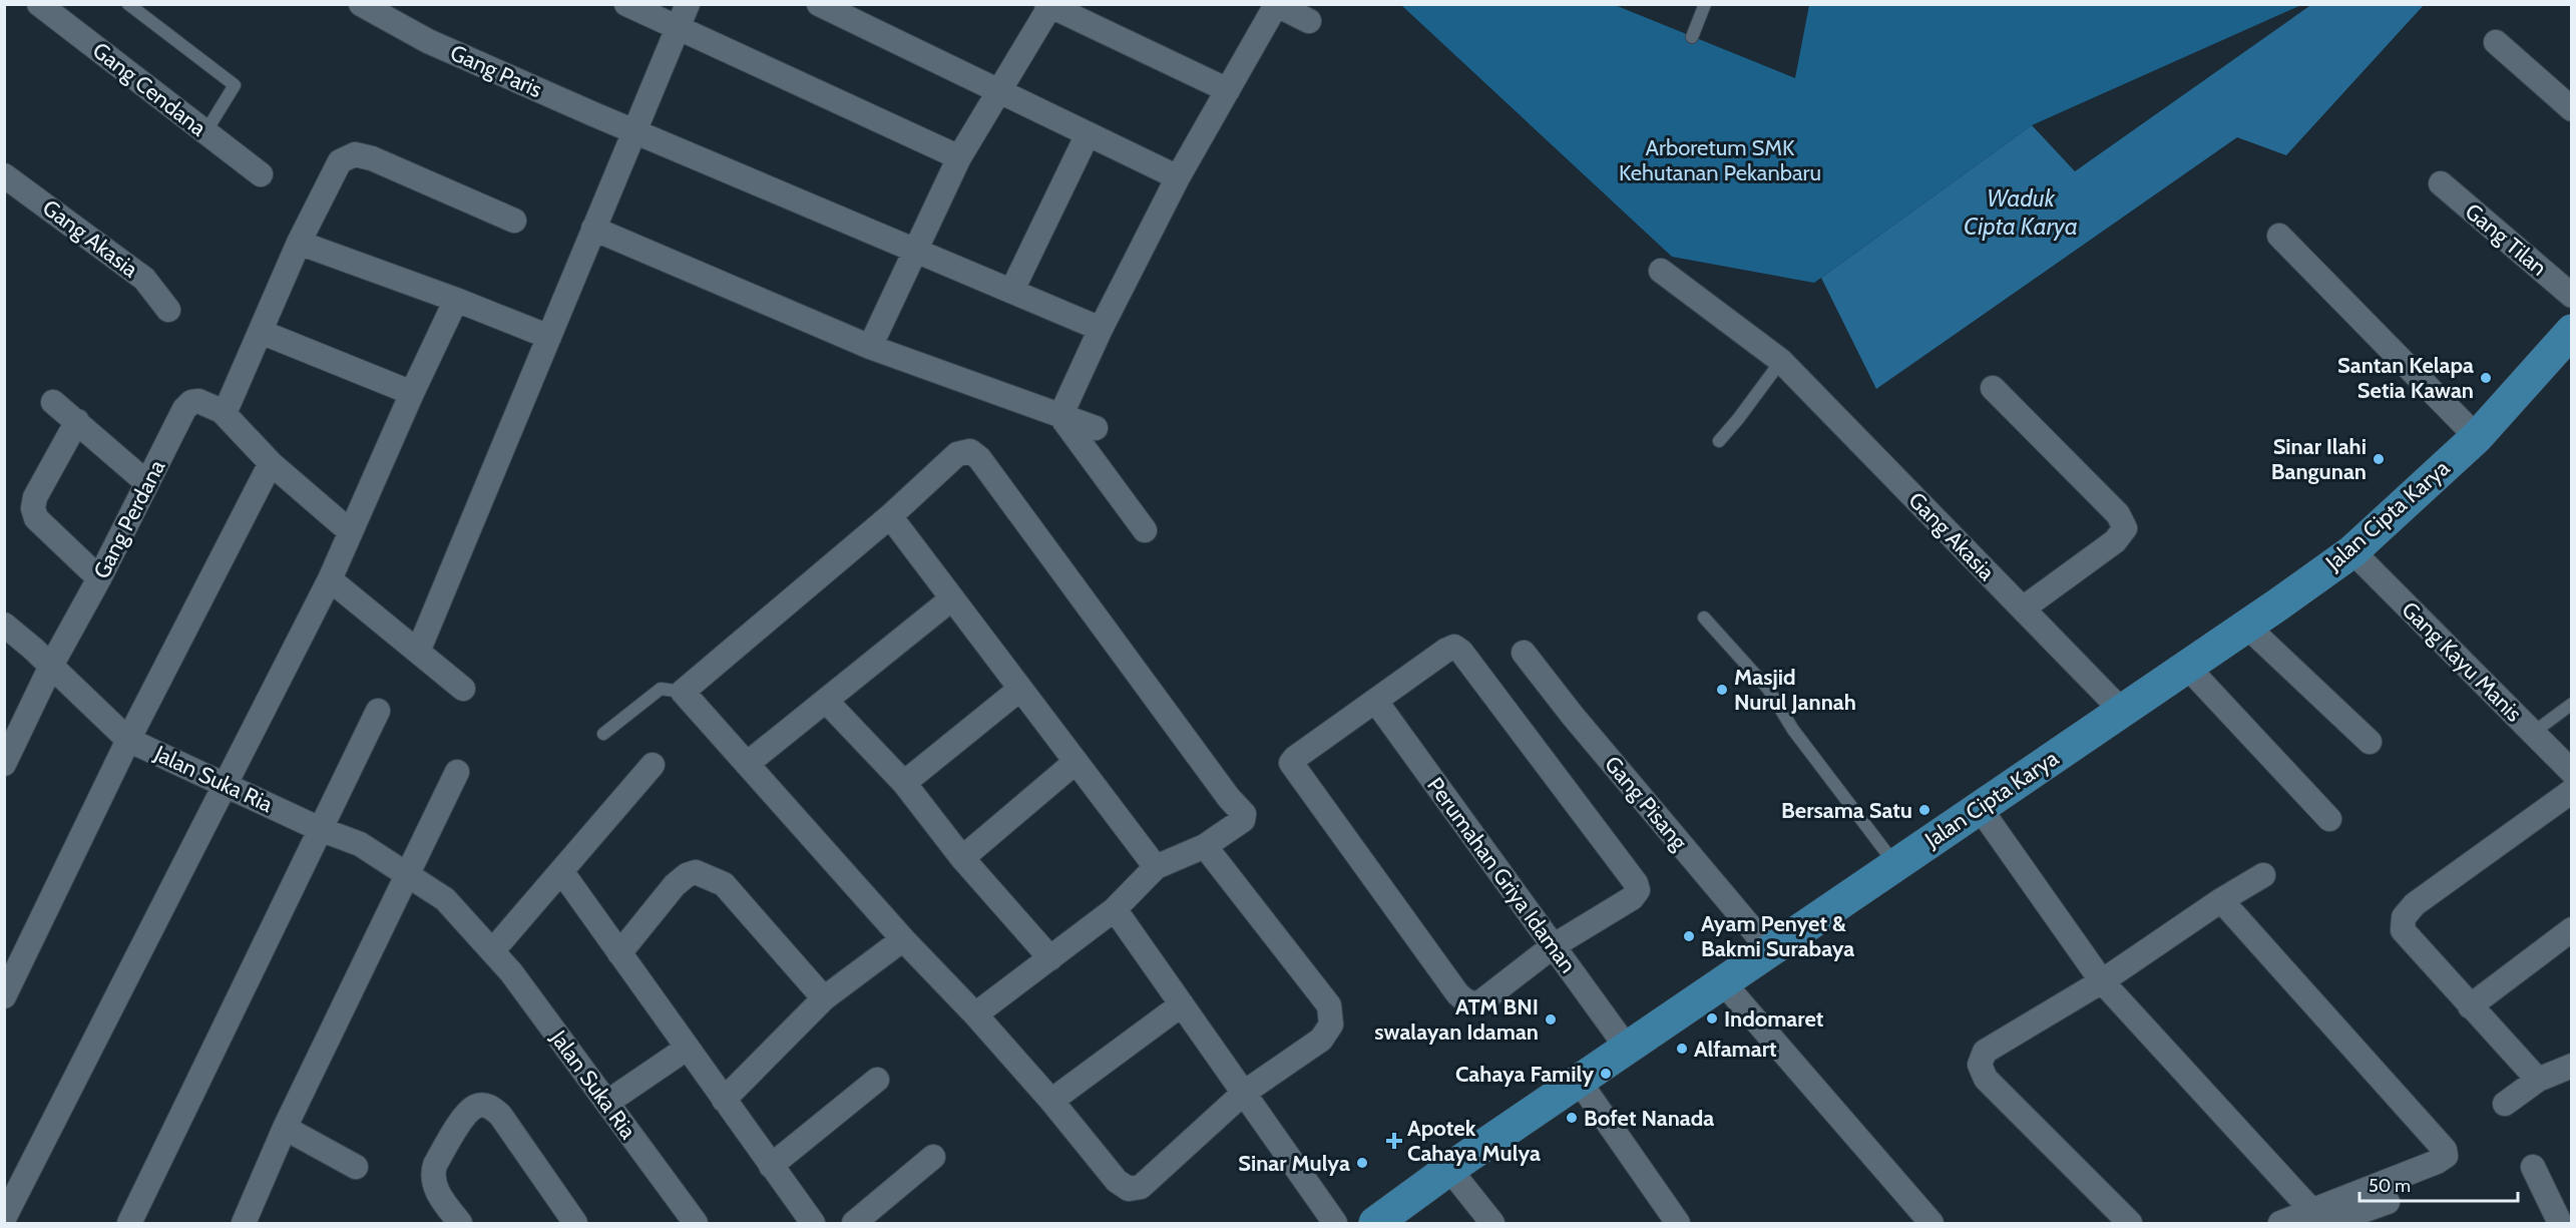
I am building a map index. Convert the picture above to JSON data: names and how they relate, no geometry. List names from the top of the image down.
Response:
{
  "streets": {
    "main road": ["Jalan Cipta Karya"],
    "street": [
      "Gang Paris",
      "Gang Cendana",
      "Gang Akasia",
      "Gang Tilan",
      "Gang Perdana",
      "Gang Kayu Manis",
      "Jalan Suka Ria",
      "Gang Pisang",
      "Perumahan Griya Idaman"
    ]
  },
  "crossings": [
    ["Gang Akasia", "Jalan Cipta Karya"],
    ["Jalan Cipta Karya", "Gang Kayu Manis"],
    ["Jalan Cipta Karya", "Gang Pisang"],
    ["Jalan Cipta Karya", "Perumahan Griya Idaman"],
    ["Gang Perdana", "Jalan Suka Ria"]
  ],
  "water": ["Waduk Cipta Karya"],
  "parks": ["Arboretum SMK Kehutanan Pekanbaru"],
  "places": {
    "other": [
      "Santan Kelapa Setia Kawan",
      "Sinar Ilahi Bangunan",
      "Masjid Nurul Jannah",
      "Bersama Satu",
      "Ayam Penyet & Bakmi Surabaya",
      "Indomaret",
      "ATM BNI swalayan Idaman",
      "Alfamart",
      "Cahaya Family",
      "Bofet Nanada",
      "Sinar Mulya"
    ],
    "health": ["Apotek Cahaya Mulya"]
  },
  "scale_bar": "50 m"
}
